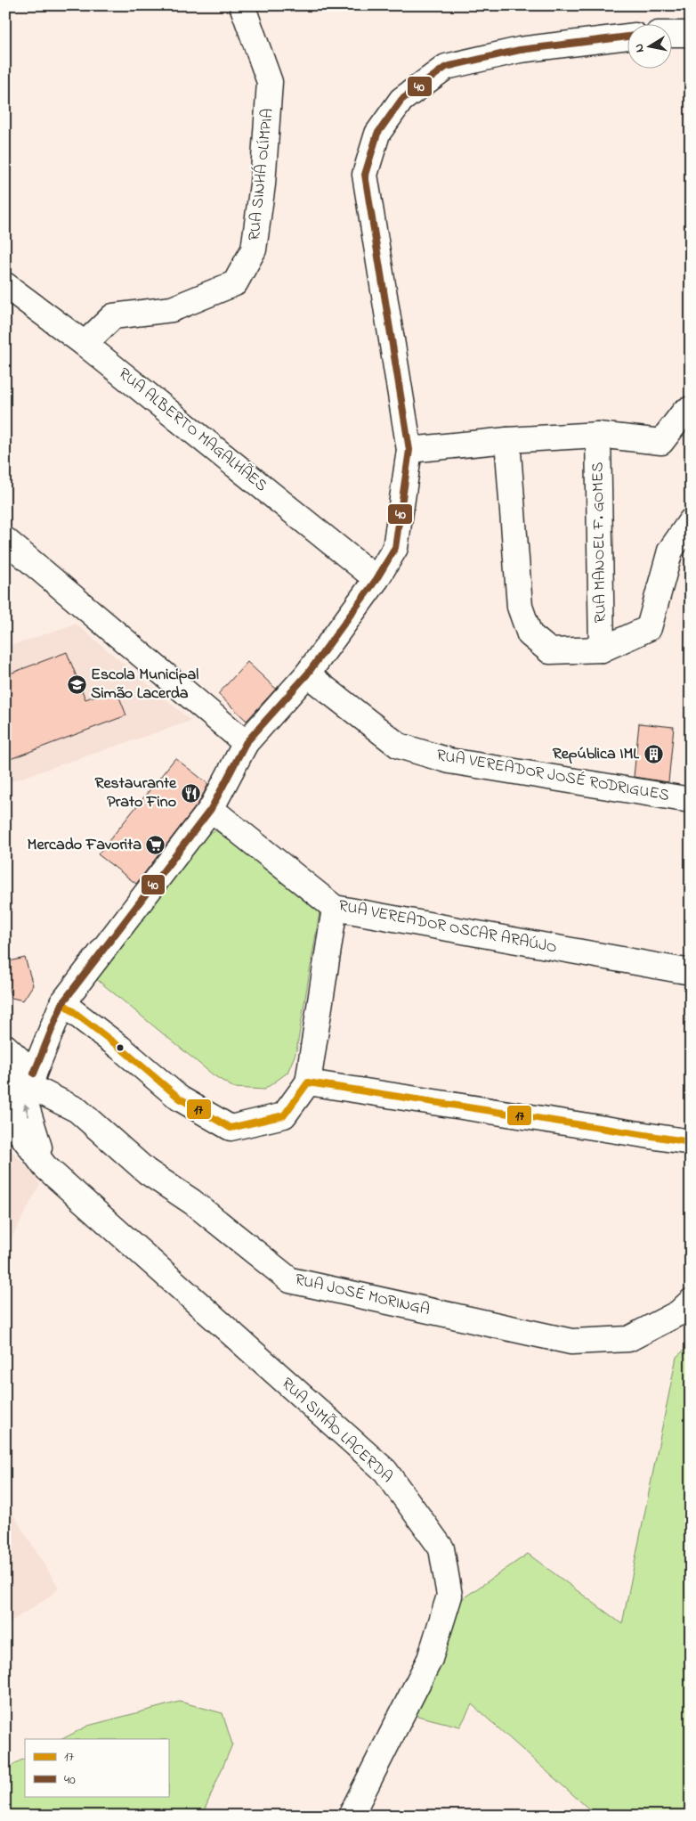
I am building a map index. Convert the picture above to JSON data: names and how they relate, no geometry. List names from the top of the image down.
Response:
{
  "streets": {
    "street": [
      "RUA SINHÁ OLÍMPIA",
      "RUA ALBERTO MAGALHÃES",
      "RUA MANOEL F. GOMES",
      "RUA VEREADOR JOSÉ RODRIGUES",
      "RUA VEREADOR OSCAR ARAÚJO",
      "RUA JOSÉ MORINGA",
      "RUA SIMÃO LACERDA"
    ]
  },
  "crossings": [
    ["RUA SINHÁ OLÍMPIA", "RUA ALBERTO MAGALHÃES"]
  ],
  "places": {
    "school or university": ["Escola Municipal Simão Lacerda"],
    "building": ["República IML"],
    "restaurant": ["Restaurante Prato Fino"],
    "supermarket": ["Mercado Favorita"]
  },
  "lines": ["transit line 40", "transit line 17"],
  "legend": ["17", "40"],
  "north": "left"
}
